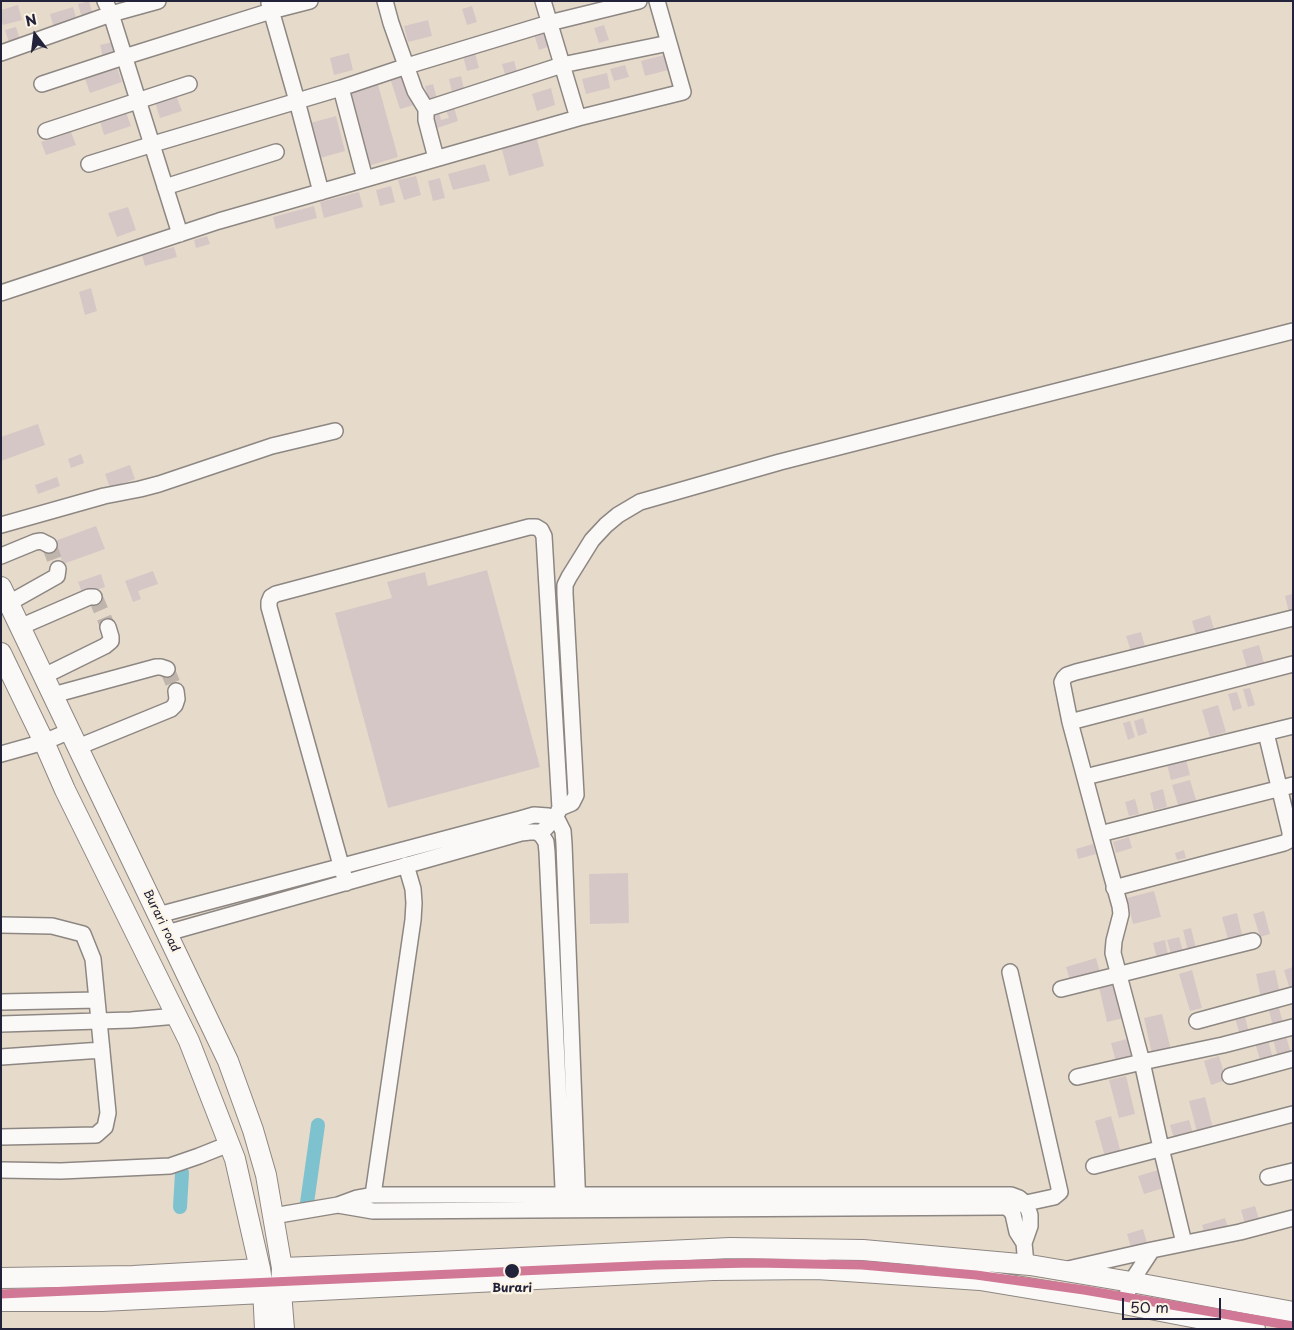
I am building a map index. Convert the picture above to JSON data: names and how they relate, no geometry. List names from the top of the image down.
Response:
{
  "streets": {
    "main road": ["Burari road"]
  },
  "places": ["Burari"],
  "scale_bar": "50 m",
  "north": "top"
}
